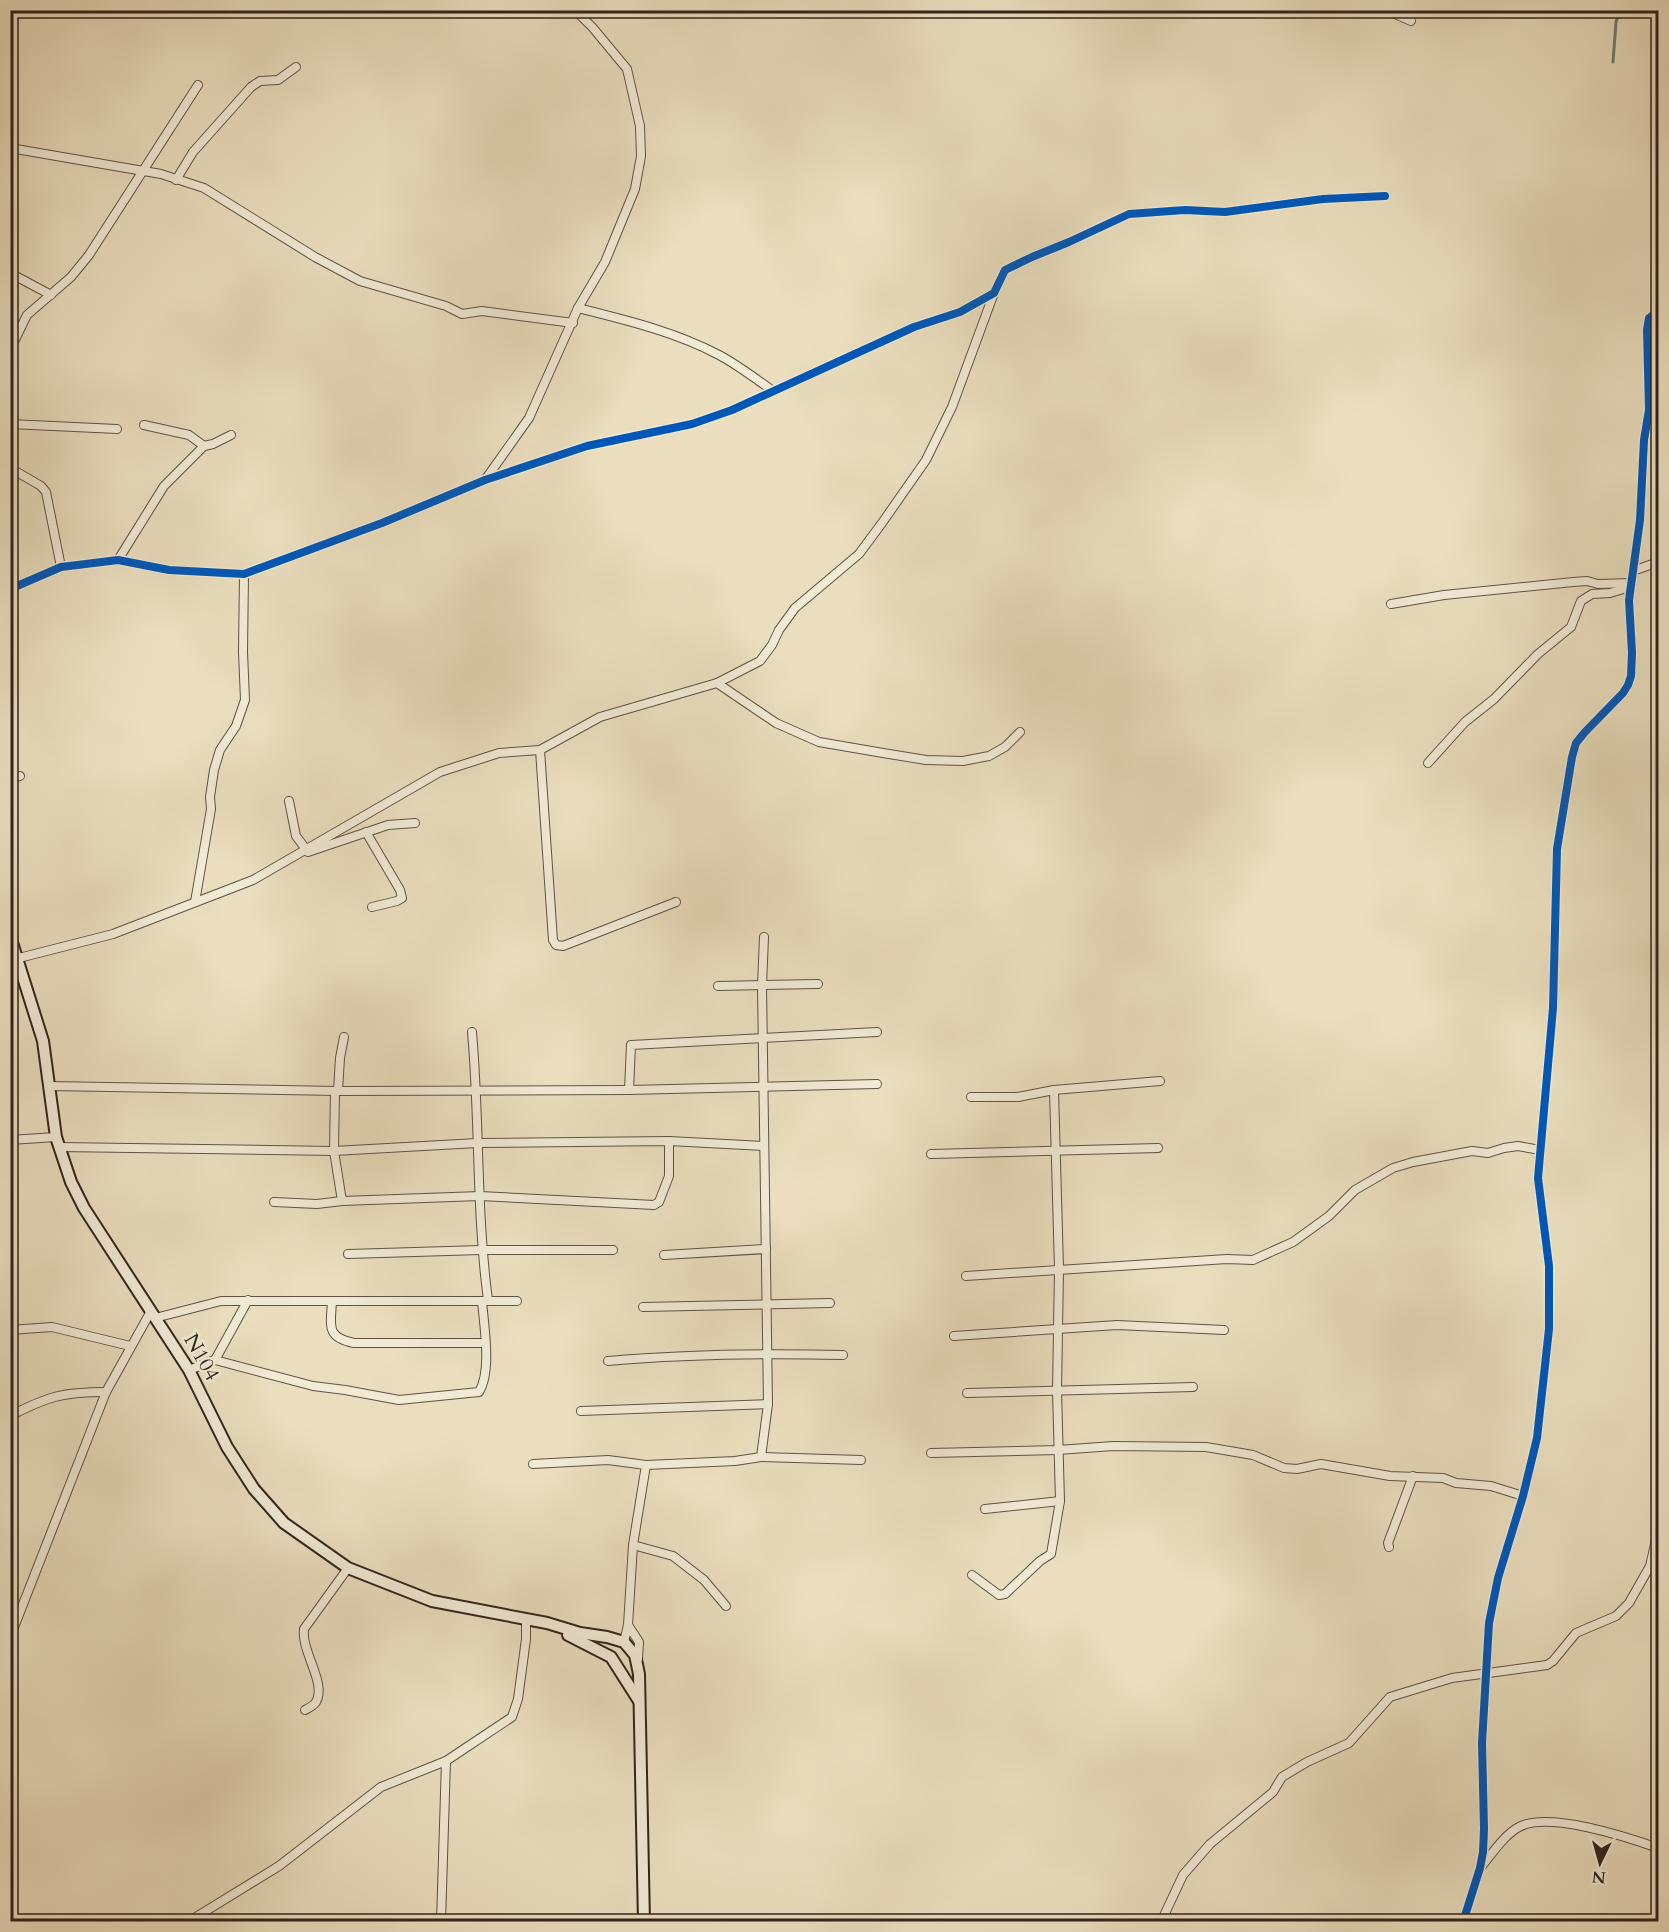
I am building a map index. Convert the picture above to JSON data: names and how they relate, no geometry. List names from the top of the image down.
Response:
{
  "streets": {
    "street": ["N104"]
  },
  "north": "bottom"
}
